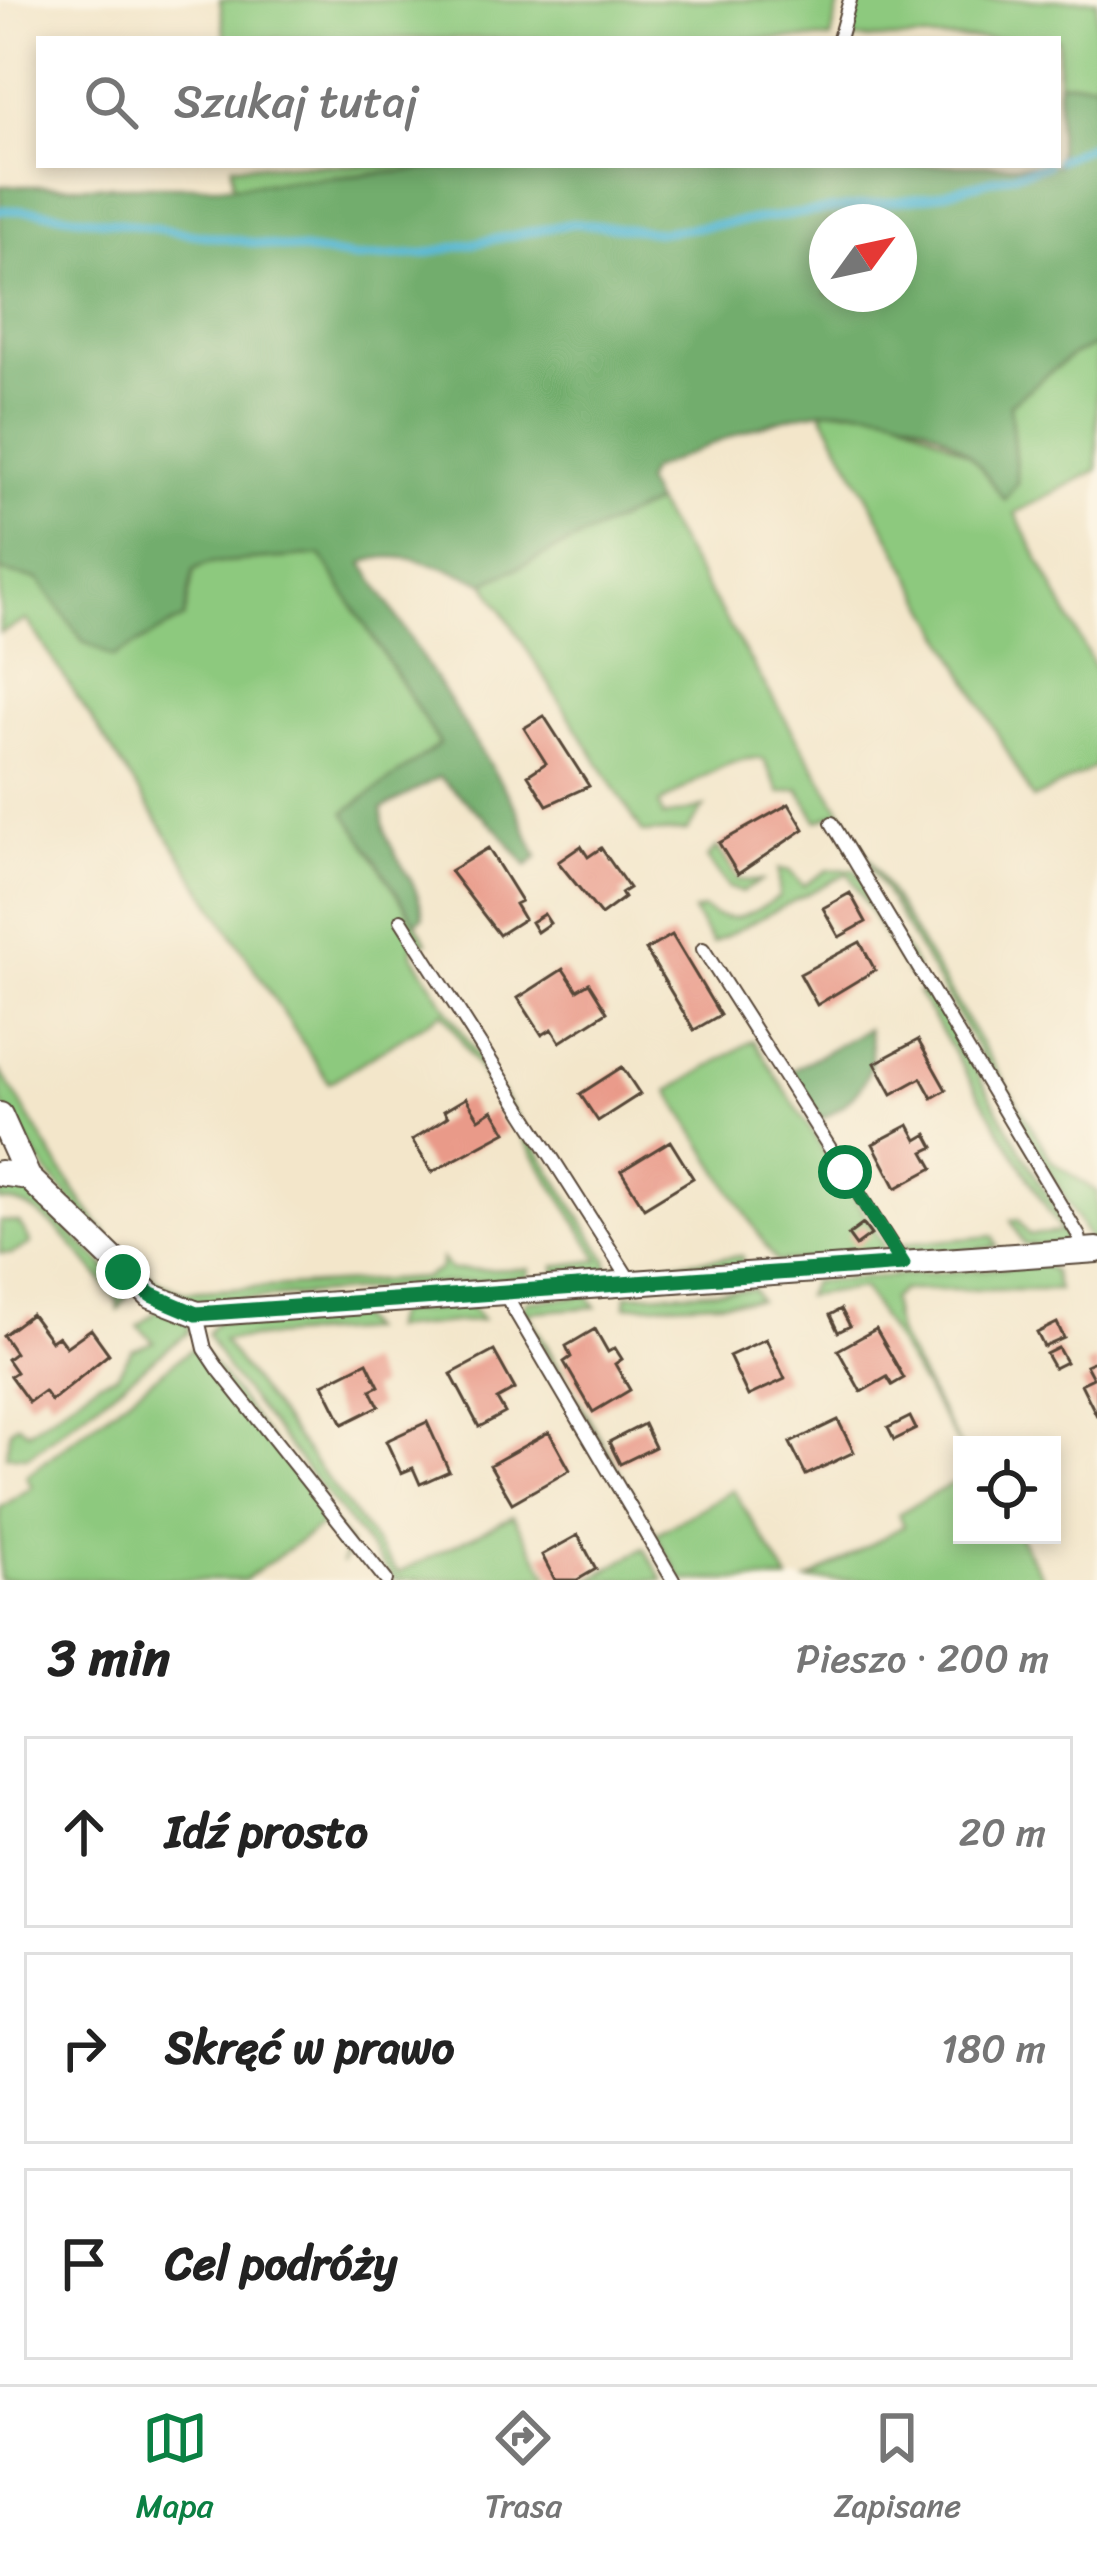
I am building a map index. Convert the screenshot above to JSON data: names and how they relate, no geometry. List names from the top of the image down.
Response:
{
  "north": "top right",
  "page": {
    "search": "Szukaj tutaj",
    "heading": ["3 min", "Pieszo · 200 m"],
    "list": [
      ["Idź prosto", "20 m"],
      ["Skręć w prawo", "180 m"],
      "Cel podróży"
    ],
    "nav": ["Mapa", "Trasa", "Zapisane"]
  }
}
